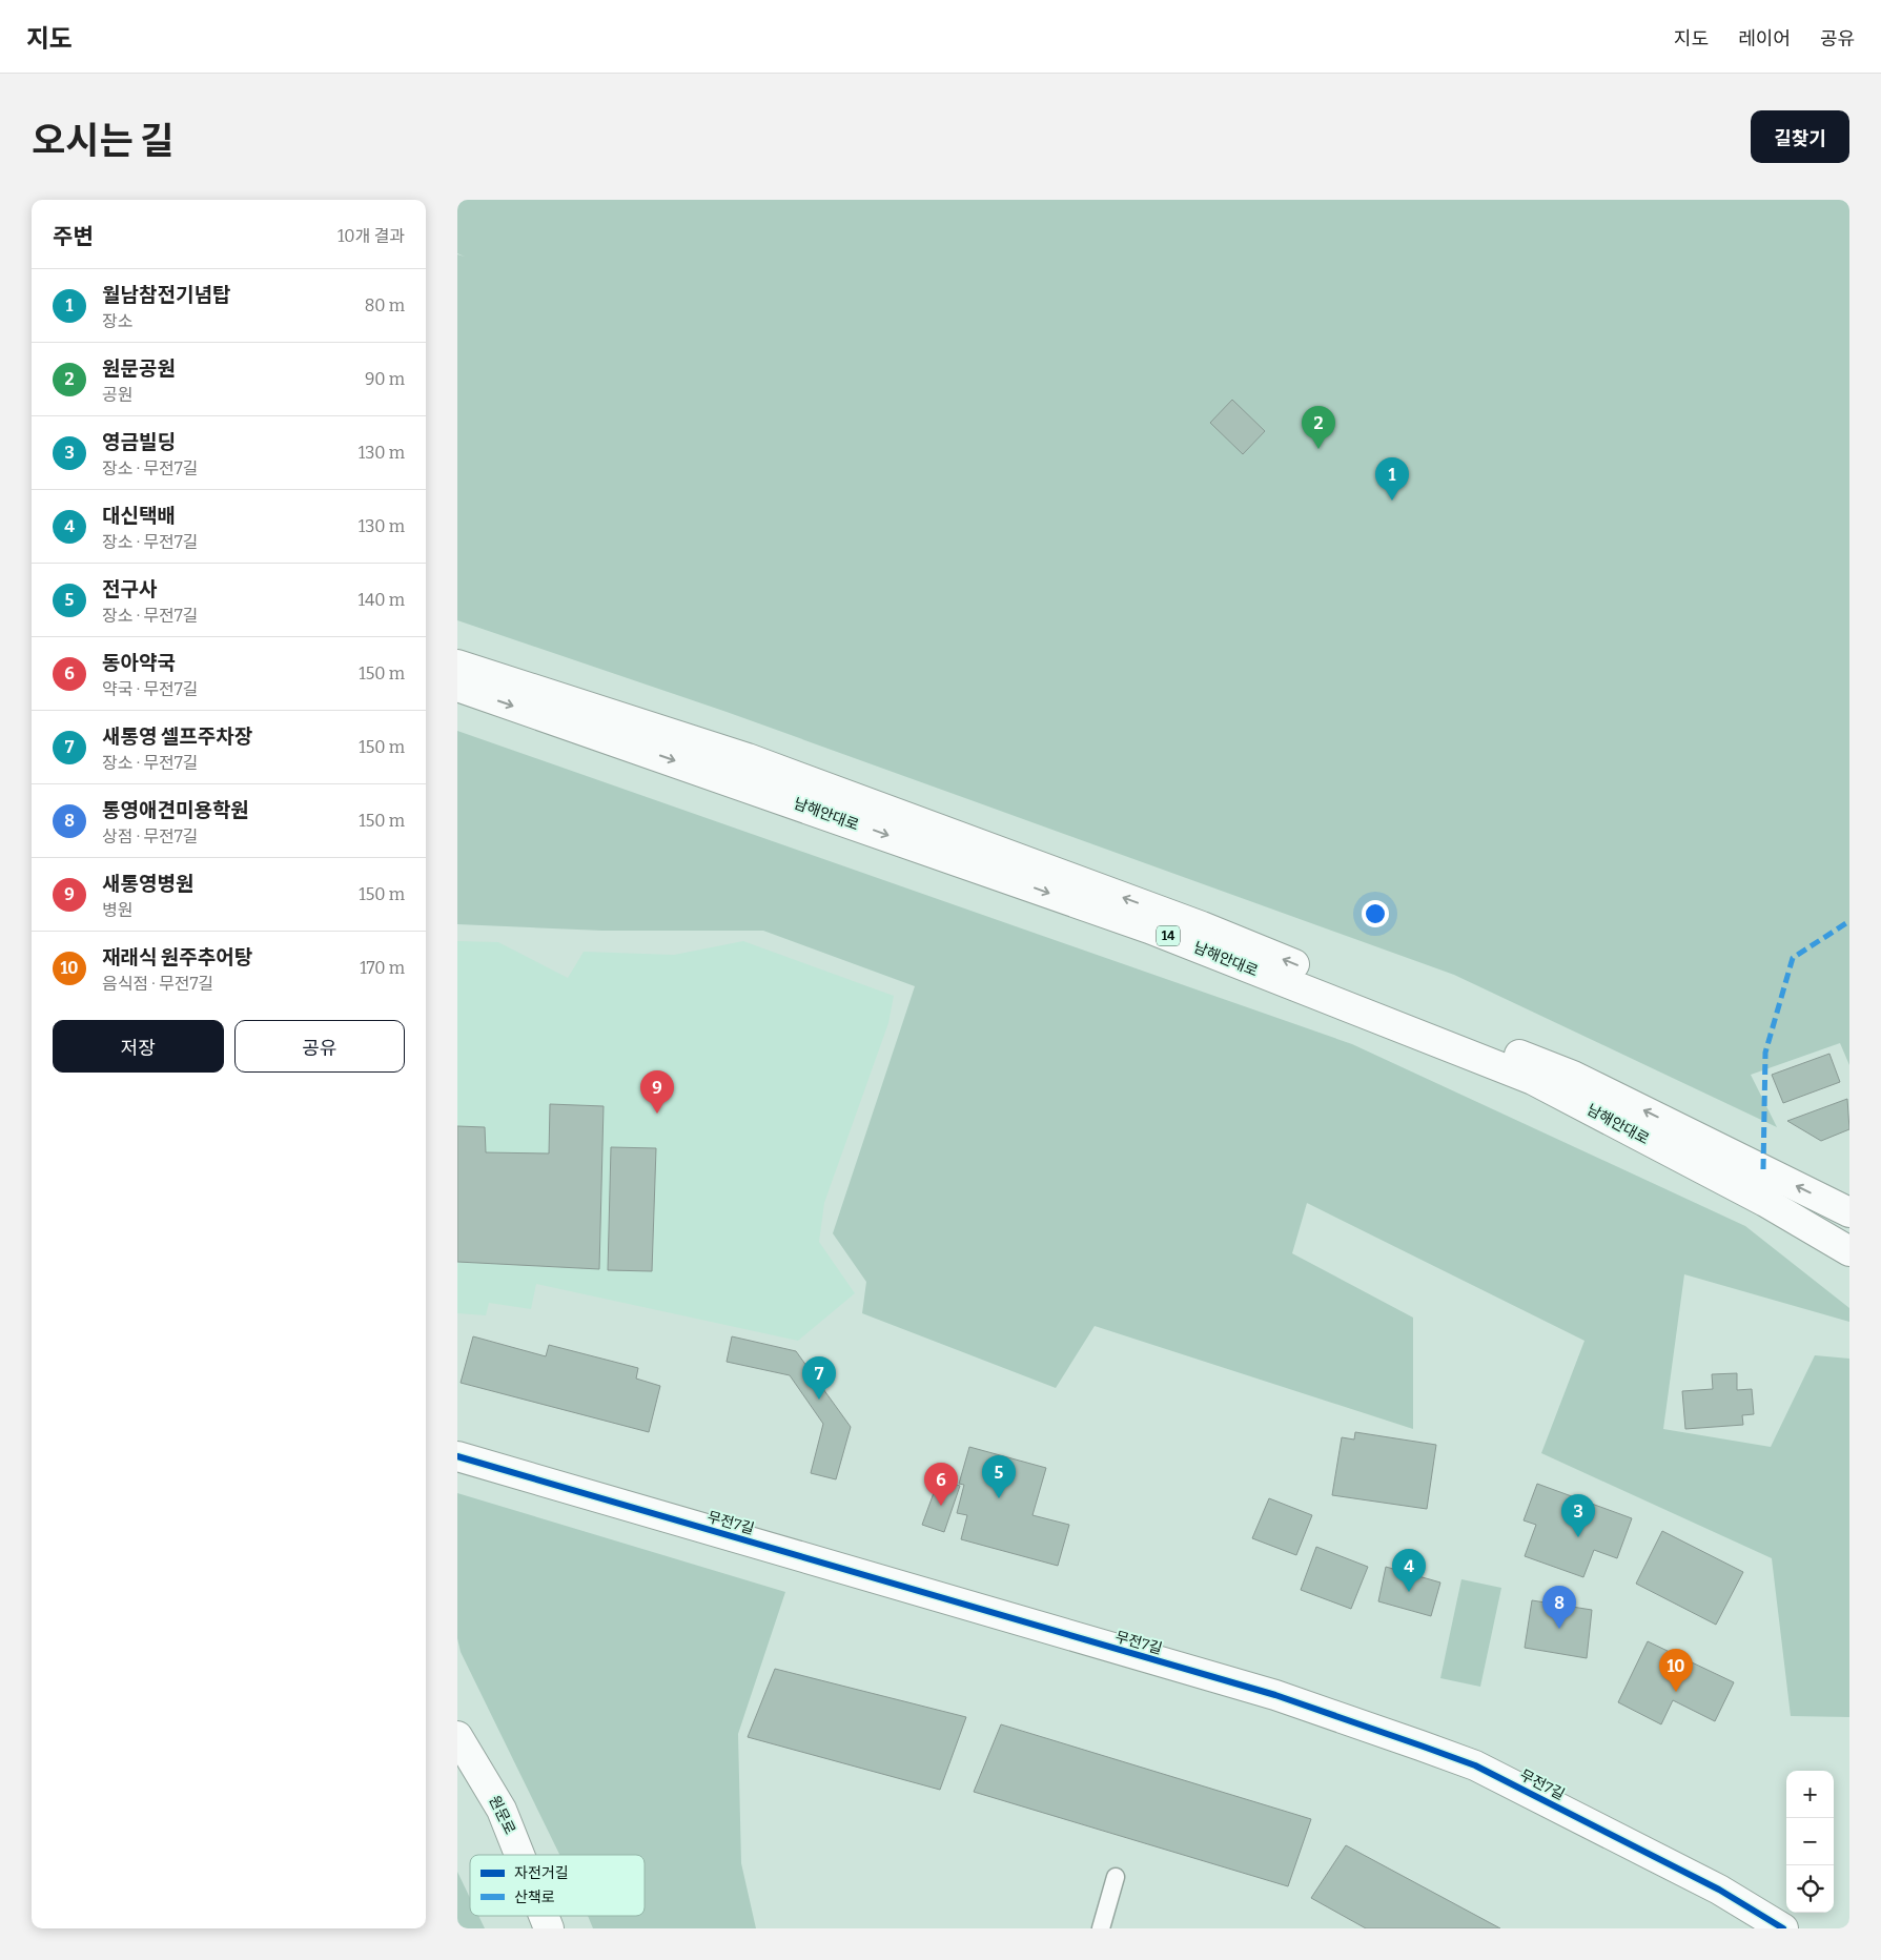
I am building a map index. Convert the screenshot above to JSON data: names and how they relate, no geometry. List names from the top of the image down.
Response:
{
  "streets": {
    "main road": [
      "남해안대로",
      "14",
      "무전7길",
      "원문로"
    ]
  },
  "legend": ["자전거길", "산책로"],
  "page": {
    "header": "지도",
    "nav": ["지도", "레이어", "공유"],
    "title": "오시는 길",
    "buttons": [
      "길찾기",
      ["저장", "공유"]
    ],
    "heading": ["주변", "10개 결과"],
    "list": [
      {
        "mark": "1",
        "name": "월남참전기념탑",
        "note": "장소",
        "value": "80 m"
      },
      {
        "mark": "2",
        "name": "원문공원",
        "note": "공원",
        "value": "90 m"
      },
      {
        "mark": "3",
        "name": "영금빌딩",
        "note": "장소 · 무전7길",
        "value": "130 m"
      },
      {
        "mark": "4",
        "name": "대신택배",
        "note": "장소 · 무전7길",
        "value": "130 m"
      },
      {
        "mark": "5",
        "name": "전구사",
        "note": "장소 · 무전7길",
        "value": "140 m"
      },
      {
        "mark": "6",
        "name": "동아약국",
        "note": "약국 · 무전7길",
        "value": "150 m"
      },
      {
        "mark": "7",
        "name": "새통영 셀프주차장",
        "note": "장소 · 무전7길",
        "value": "150 m"
      },
      {
        "mark": "8",
        "name": "통영애견미용학원",
        "note": "상점 · 무전7길",
        "value": "150 m"
      },
      {
        "mark": "9",
        "name": "새통영병원",
        "note": "병원",
        "value": "150 m"
      },
      {
        "mark": "10",
        "name": "재래식 원주추어탕",
        "note": "음식점 · 무전7길",
        "value": "170 m"
      }
    ],
    "pins": [
      "2",
      "1",
      "9",
      "7",
      "5",
      "6",
      "3",
      "4",
      "8",
      "10"
    ],
    "map_buttons": ["+", "−"]
  }
}
